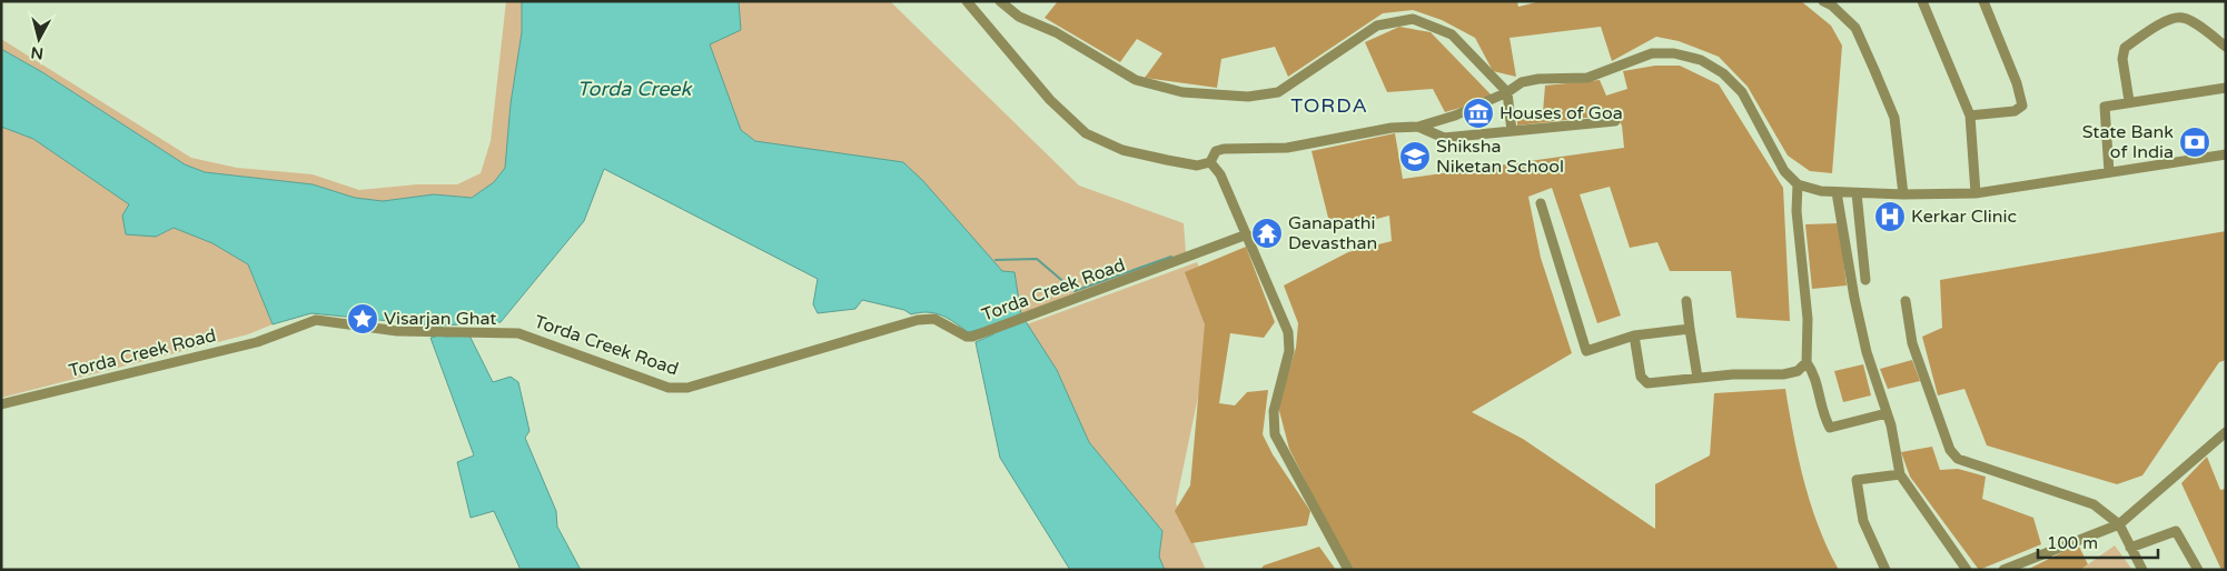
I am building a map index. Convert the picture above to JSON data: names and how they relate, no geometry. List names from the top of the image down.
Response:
{
  "streets": {
    "street": ["Torda Creek Road"]
  },
  "districts": ["TORDA"],
  "water": ["Torda Creek"],
  "places": {
    "museum": ["Houses of Goa"],
    "bank": ["State Bank of India"],
    "school or university": ["Shiksha Niketan School"],
    "hospital": ["Kerkar Clinic"],
    "temple": ["Ganapathi Devasthan"],
    "place": ["Visarjan Ghat"]
  },
  "scale_bar": "100 m",
  "north": "bottom"
}
